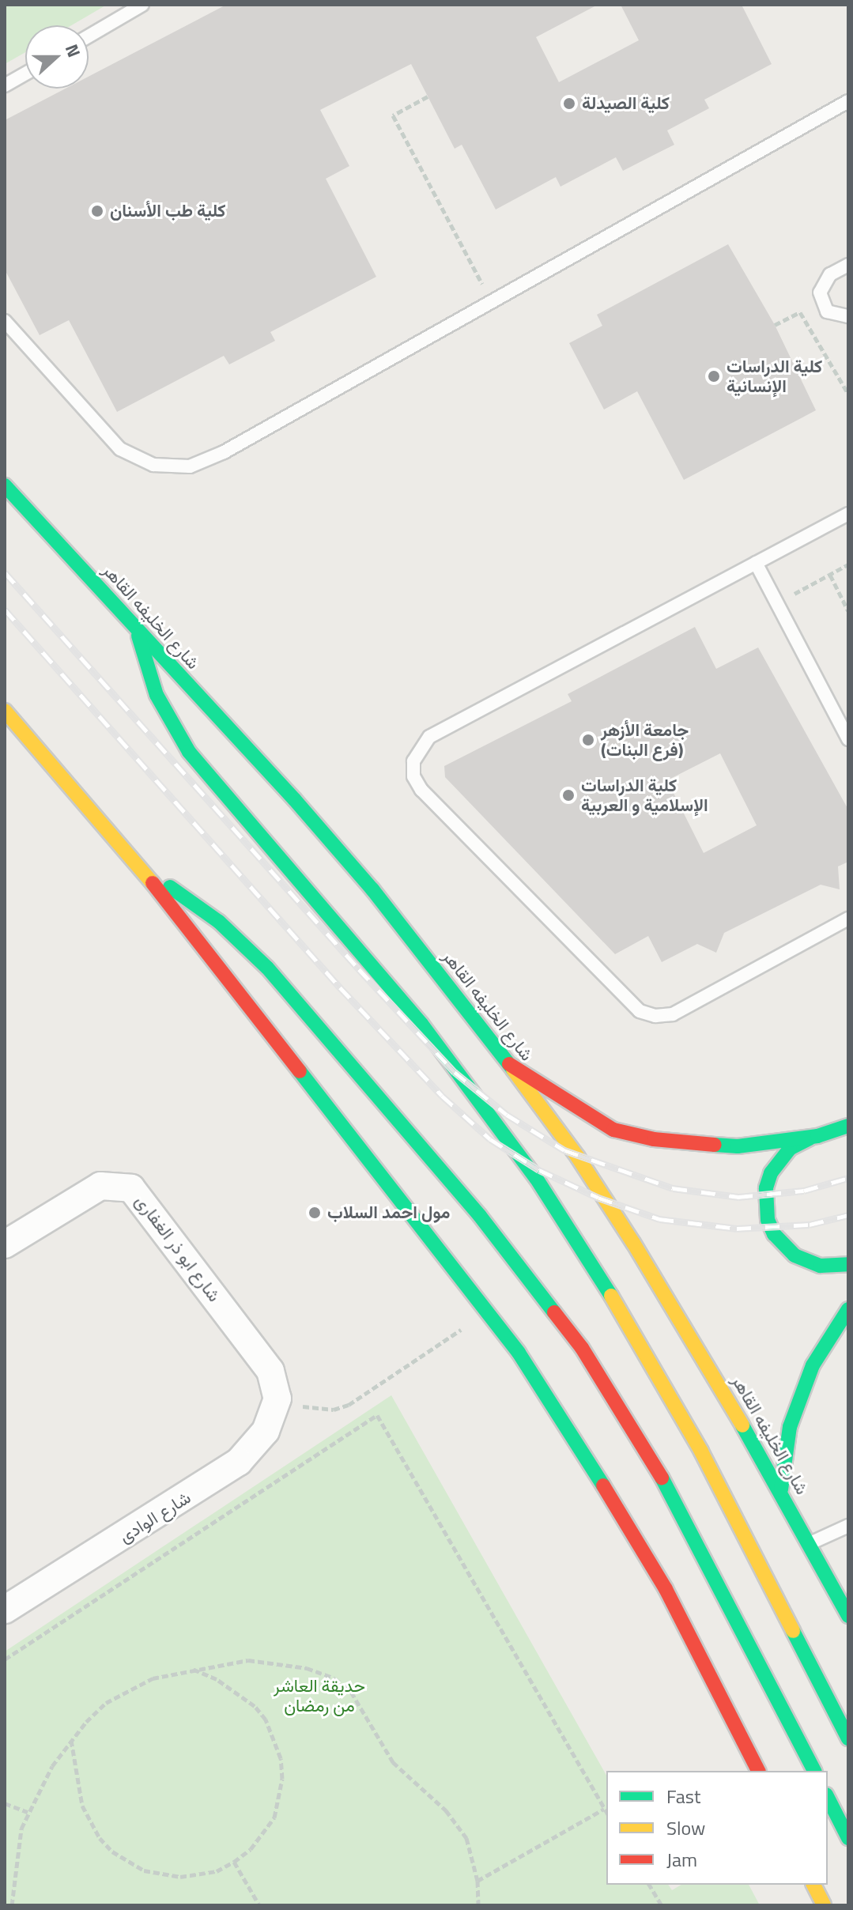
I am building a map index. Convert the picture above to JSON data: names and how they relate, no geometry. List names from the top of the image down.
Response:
{
  "streets": {
    "main road": ["شارع الخليفه القاهر"],
    "street": ["شارع ابو ذر الغفارى", "شارع الوادى"]
  },
  "crossings": [
    ["شارع ابو ذر الغفارى", "شارع الوادى"]
  ],
  "parks": ["حديقة العاشر من رمضان"],
  "places": [
    "كلية الصيدلة",
    "كلية طب الأسنان",
    "كلية الدراسات الإنسانية",
    "جامعة الأزهر (فرع البنات)",
    "كلية الدراسات الإسلامية و العربية",
    "مول احمد السلاب"
  ],
  "legend": ["Fast", "Slow", "Jam"],
  "north": "right"
}
